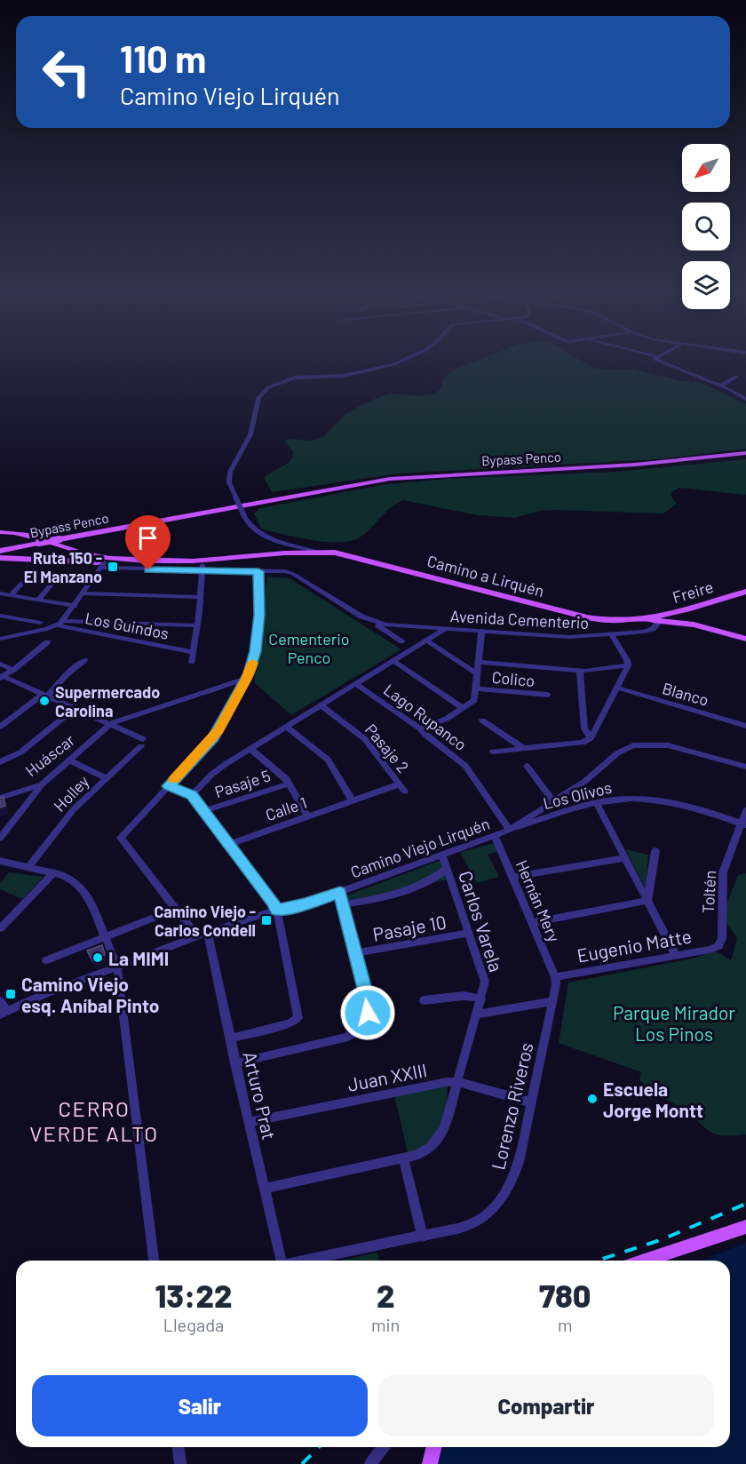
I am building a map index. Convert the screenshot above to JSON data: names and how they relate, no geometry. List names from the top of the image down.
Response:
{
  "streets": {
    "main road": ["Bypass Penco", "Camino a Lirquén", "Freire"],
    "street": [
      "Avenida Cementerio",
      "Los Guindos",
      "Colico",
      "Blanco",
      "Lago Rupanco",
      "Pasaje 2",
      "Huáscar",
      "Pasaje 5",
      "Holley",
      "Los Olivos",
      "Calle 1",
      "Camino Viejo Lirquén",
      "Toltén",
      "Hernán Mery",
      "Carlos Varela",
      "Pasaje 10",
      "Eugenio Matte",
      "Juan XXIII",
      "Arturo Prat",
      "Lorenzo Riveros"
    ]
  },
  "crossings": [
    ["Camino a Lirquén", "Freire"],
    ["Camino a Lirquén", "Avenida Cementerio"],
    ["Lago Rupanco", "Los Olivos"],
    ["Lago Rupanco", "Camino Viejo Lirquén"],
    ["Pasaje 2", "Calle 1"],
    ["Huáscar", "Holley"],
    ["Los Olivos", "Camino Viejo Lirquén"],
    ["Los Olivos", "Toltén"],
    ["Camino Viejo Lirquén", "Hernán Mery"],
    ["Camino Viejo Lirquén", "Carlos Varela"],
    ["Camino Viejo Lirquén", "Arturo Prat"],
    ["Toltén", "Eugenio Matte"],
    ["Hernán Mery", "Eugenio Matte"],
    ["Hernán Mery", "Lorenzo Riveros"],
    ["Carlos Varela", "Pasaje 10"],
    ["Carlos Varela", "Juan XXIII"],
    ["Carlos Varela", "Arturo Prat"],
    ["Eugenio Matte", "Lorenzo Riveros"],
    ["Juan XXIII", "Arturo Prat"],
    ["Juan XXIII", "Lorenzo Riveros"]
  ],
  "districts": ["CERRO VERDE ALTO"],
  "parks": ["Cementerio Penco", "Parque Mirador Los Pinos"],
  "places": {
    "transit": ["Ruta 150 - El Manzano", "Camino Viejo - Carlos Condell", "Camino Viejo esq. Aníbal Pinto"],
    "other": ["Supermercado Carolina", "La MIMI", "Escuela Jorge Montt"]
  },
  "north": "bottom left",
  "page": {
    "turn": ["110 m", "Camino Viejo Lirquén"],
    "eta": [
      "13:22",
      "Llegada",
      "2",
      "min",
      "780",
      "m"
    ],
    "buttons": ["Salir", "Compartir"]
  }
}
